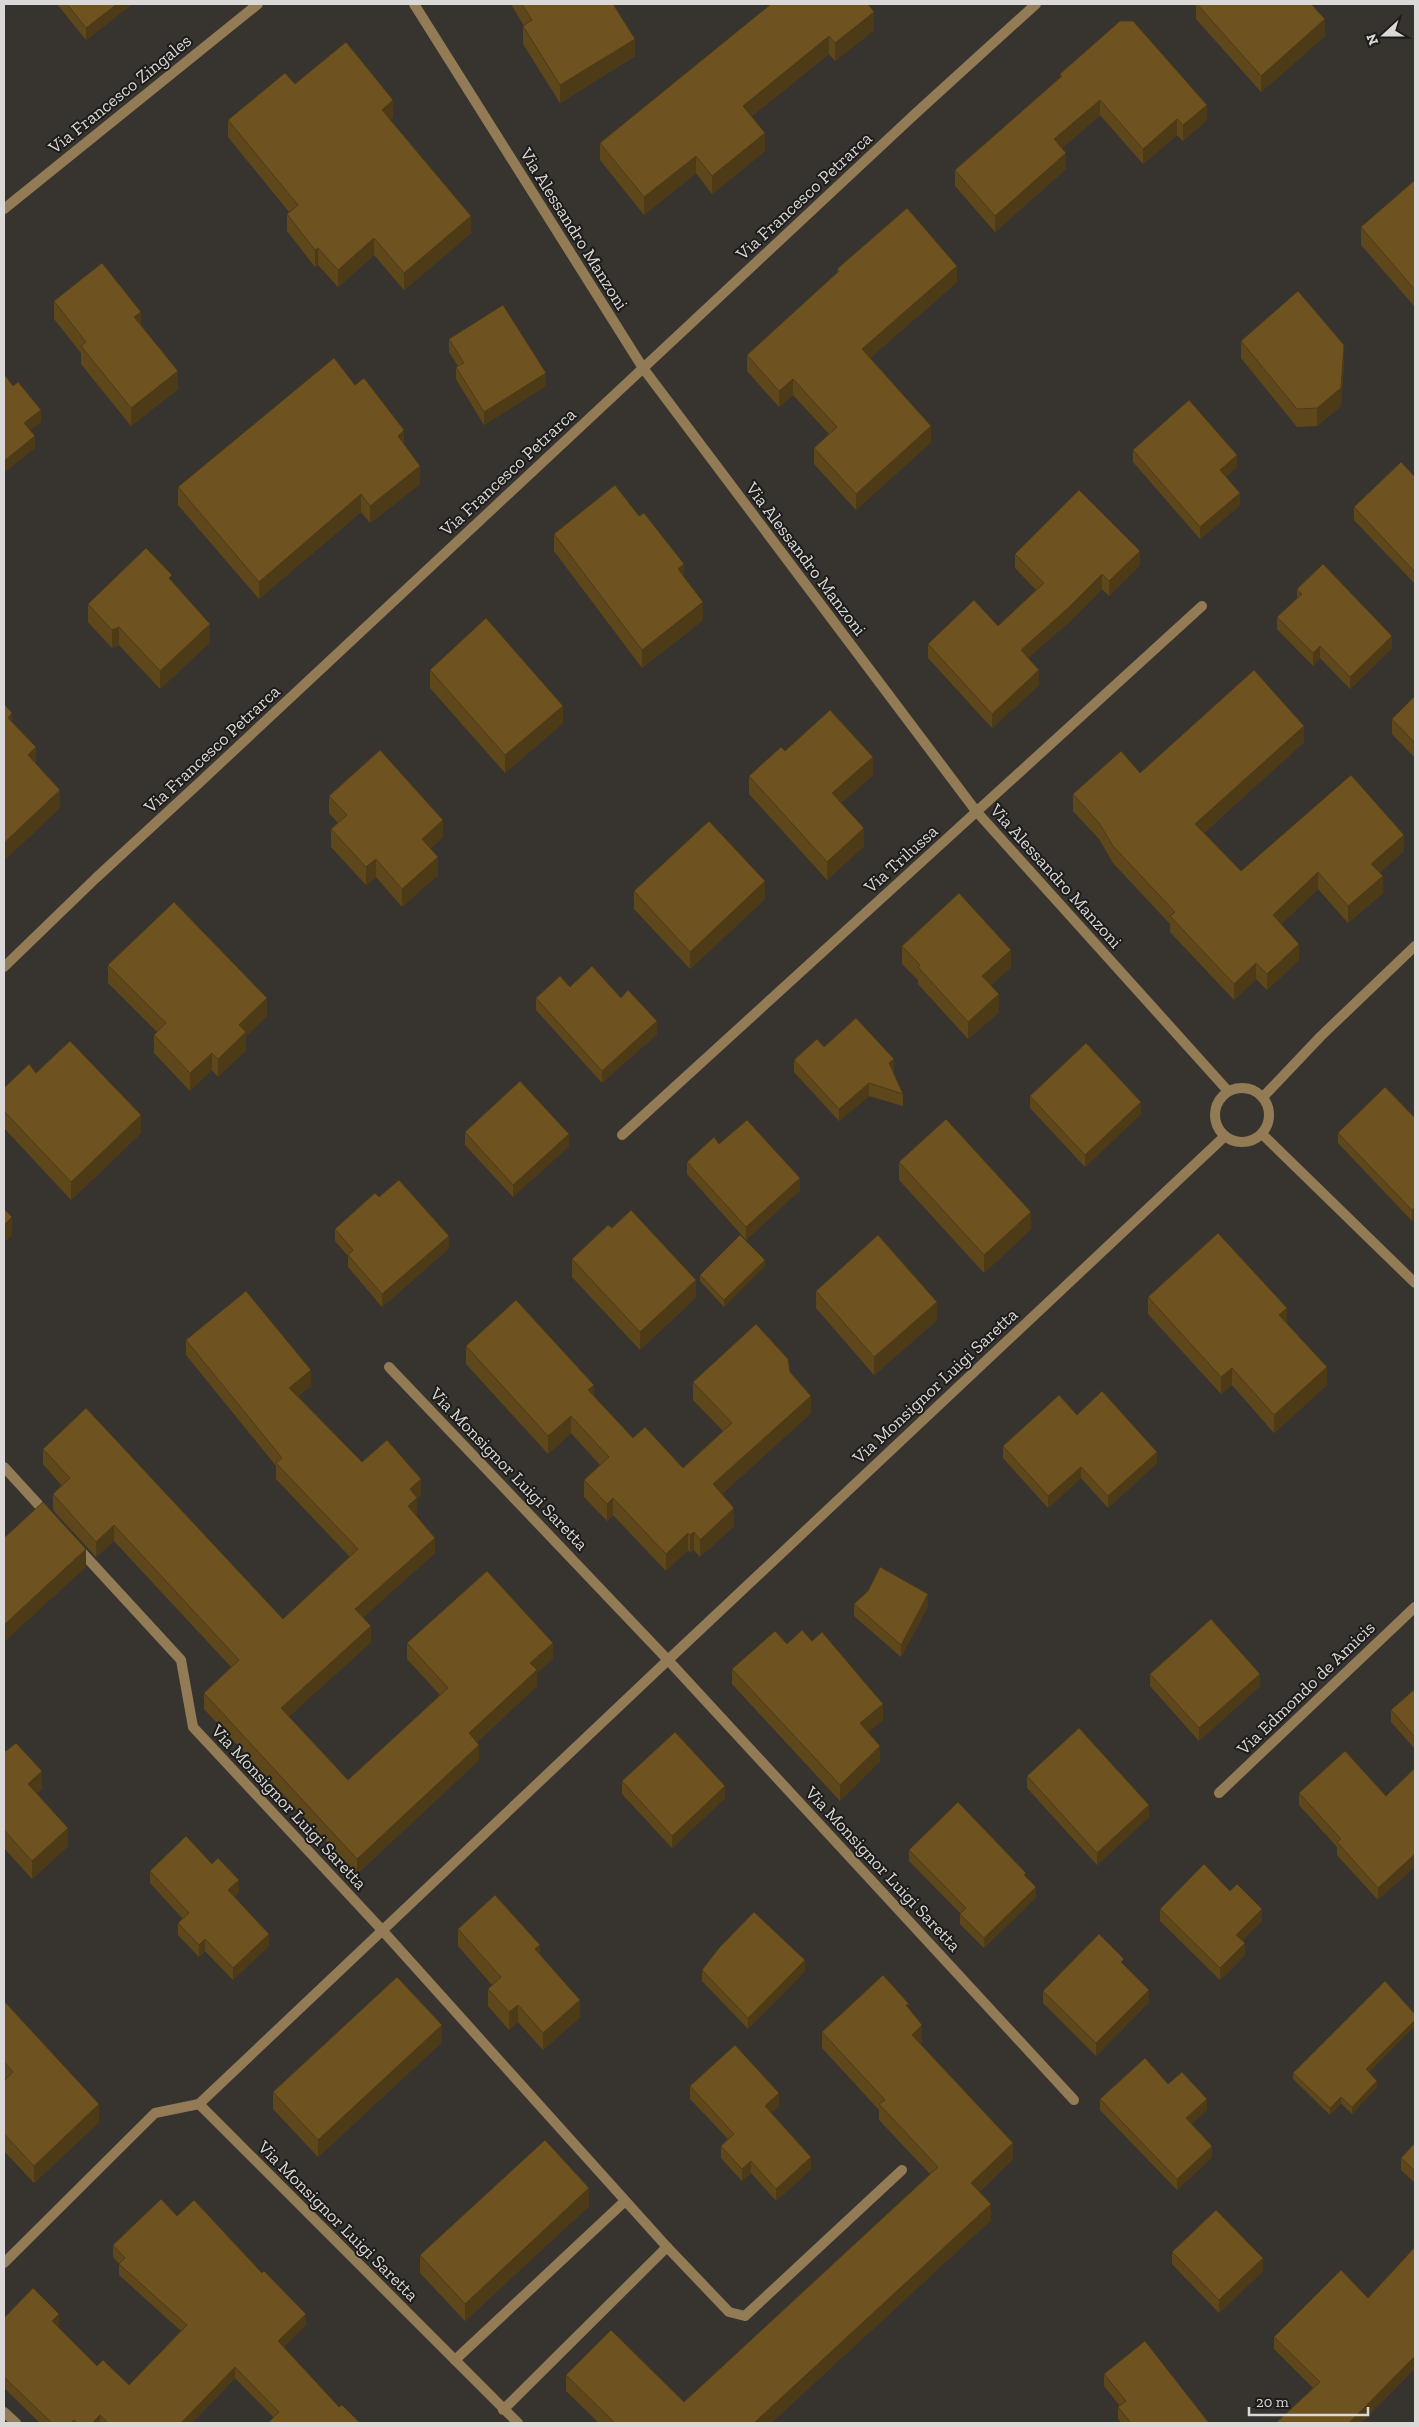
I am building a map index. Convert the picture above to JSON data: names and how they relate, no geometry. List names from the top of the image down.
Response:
{
  "streets": {
    "street": [
      "Via Francesco Zingales",
      "Via Francesco Petrarca",
      "Via Alessandro Manzoni",
      "Via Trilussa",
      "Via Monsignor Luigi Saretta",
      "Via Edmondo de Amicis"
    ]
  },
  "crossings": [
    ["Via Francesco Petrarca", "Via Alessandro Manzoni"],
    ["Via Alessandro Manzoni", "Via Trilussa"],
    ["Via Alessandro Manzoni", "Via Monsignor Luigi Saretta"]
  ],
  "scale_bar": "20 m",
  "north": "left"
}
